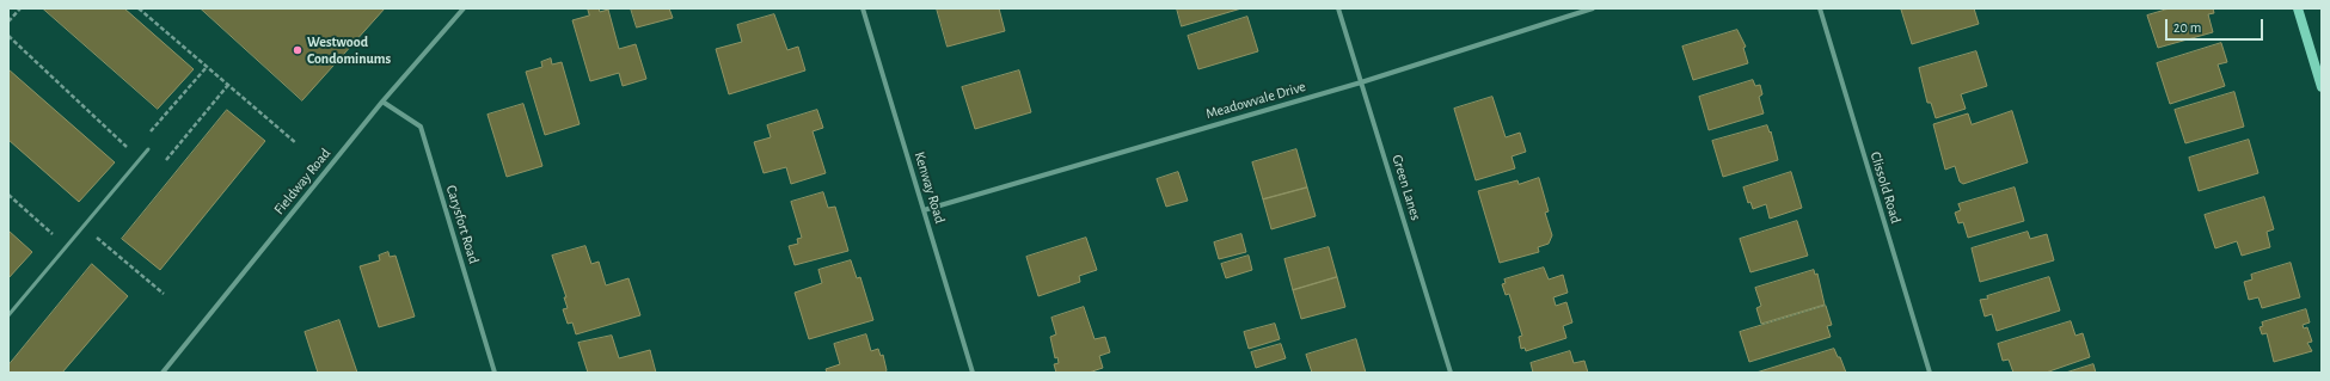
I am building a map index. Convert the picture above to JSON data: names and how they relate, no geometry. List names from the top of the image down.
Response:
{
  "streets": {
    "street": [
      "Meadowvale Drive",
      "Fieldway Road",
      "Kenway Road",
      "Green Lanes",
      "Clissold Road",
      "Carysfort Road"
    ]
  },
  "crossings": [
    ["Meadowvale Drive", "Kenway Road"],
    ["Meadowvale Drive", "Green Lanes"],
    ["Fieldway Road", "Carysfort Road"]
  ],
  "places": ["Westwood Condominums"],
  "scale_bar": "20 m"
}
